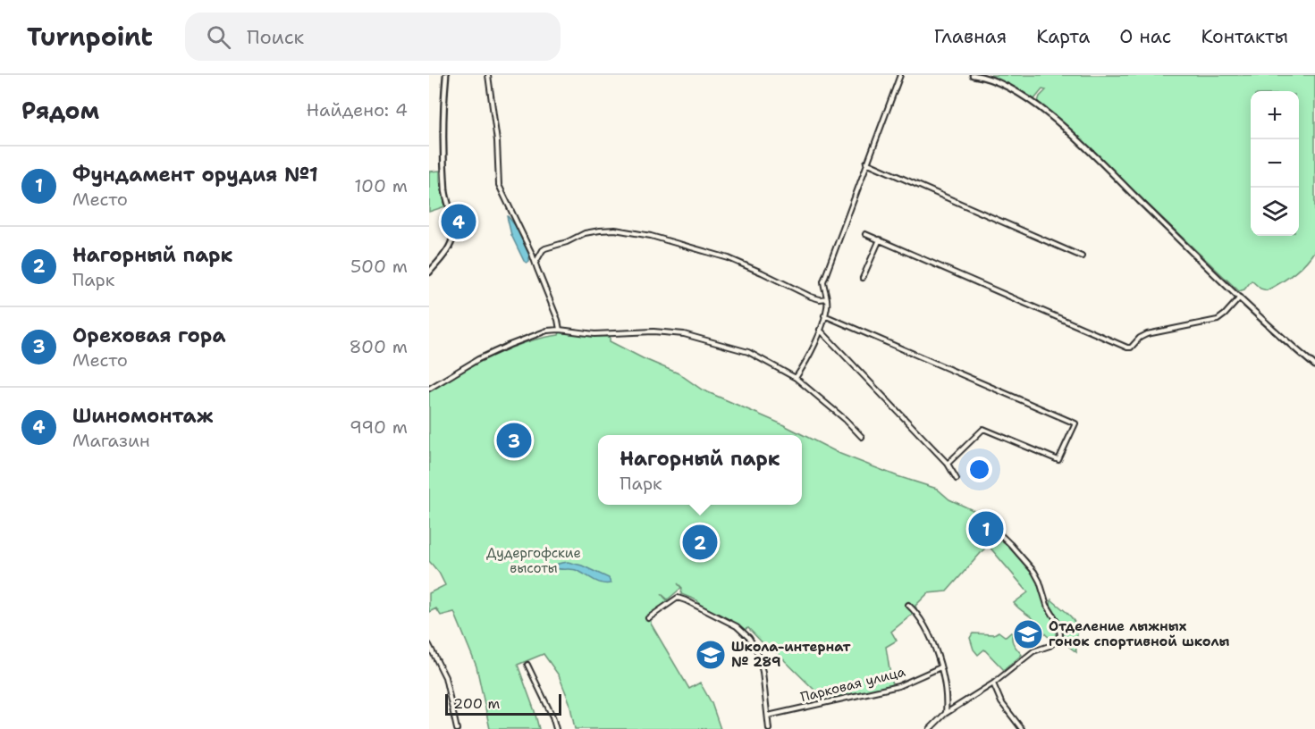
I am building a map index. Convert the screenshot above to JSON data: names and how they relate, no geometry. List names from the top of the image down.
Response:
{
  "streets": {
    "street": ["Парковая улица"]
  },
  "parks": ["Дудергофские высоты"],
  "places": {
    "school or university": ["Отделение лыжных гонок спортивной школы", "Школа-интернат № 289"]
  },
  "scale_bar": "200 m",
  "page": {
    "header": "Turnpoint",
    "search": "Поиск",
    "nav": [
      "Главная",
      "Карта",
      "О нас",
      "Контакты"
    ],
    "heading": ["Рядом", "Найдено: 4"],
    "map_buttons": ["+", "−"],
    "list": [
      {
        "mark": "1",
        "name": "Фундамент орудия №1",
        "note": "Место",
        "value": "100 m"
      },
      {
        "mark": "2",
        "name": "Нагорный парк",
        "note": "Парк",
        "value": "500 m"
      },
      {
        "mark": "3",
        "name": "Ореховая гора",
        "note": "Место",
        "value": "800 m"
      },
      {
        "mark": "4",
        "name": "Шиномонтаж",
        "note": "Магазин",
        "value": "990 m"
      }
    ],
    "pins": [
      "4",
      "3",
      "1",
      "2"
    ],
    "popup": ["Нагорный парк", "Парк"],
    "scale": "200 m"
  }
}
